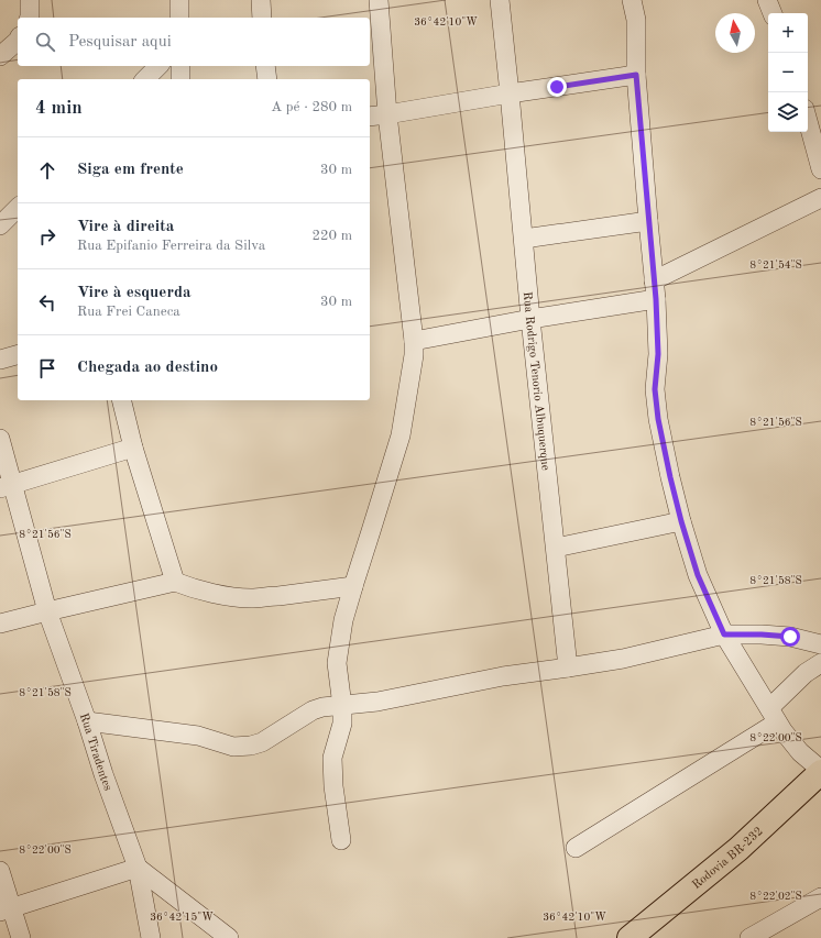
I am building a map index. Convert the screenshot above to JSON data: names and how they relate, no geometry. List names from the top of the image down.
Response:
{
  "streets": {
    "highway": ["Rodovia BR-232"],
    "street": ["Rua Rodrigo Tenorio Albuquerque", "Rua Tiradentes"]
  },
  "north": "top",
  "page": {
    "map_buttons": ["+", "−"],
    "search": "Pesquisar aqui",
    "heading": ["4 min", "A pé · 280 m"],
    "list": [
      ["Siga em frente", "30 m"],
      ["Vire à direita", "Rua Epifanio Ferreira da Silva", "220 m"],
      ["Vire à esquerda", "Rua Frei Caneca", "30 m"],
      "Chegada ao destino"
    ]
  },
  "coordinates": [
    "36°42'10\"W",
    "8°21'54\"S",
    "8°21'56\"S",
    "8°21'58\"S",
    "8°22'00\"S",
    "8°22'02\"S",
    "36°42'15\"W"
  ]
}
